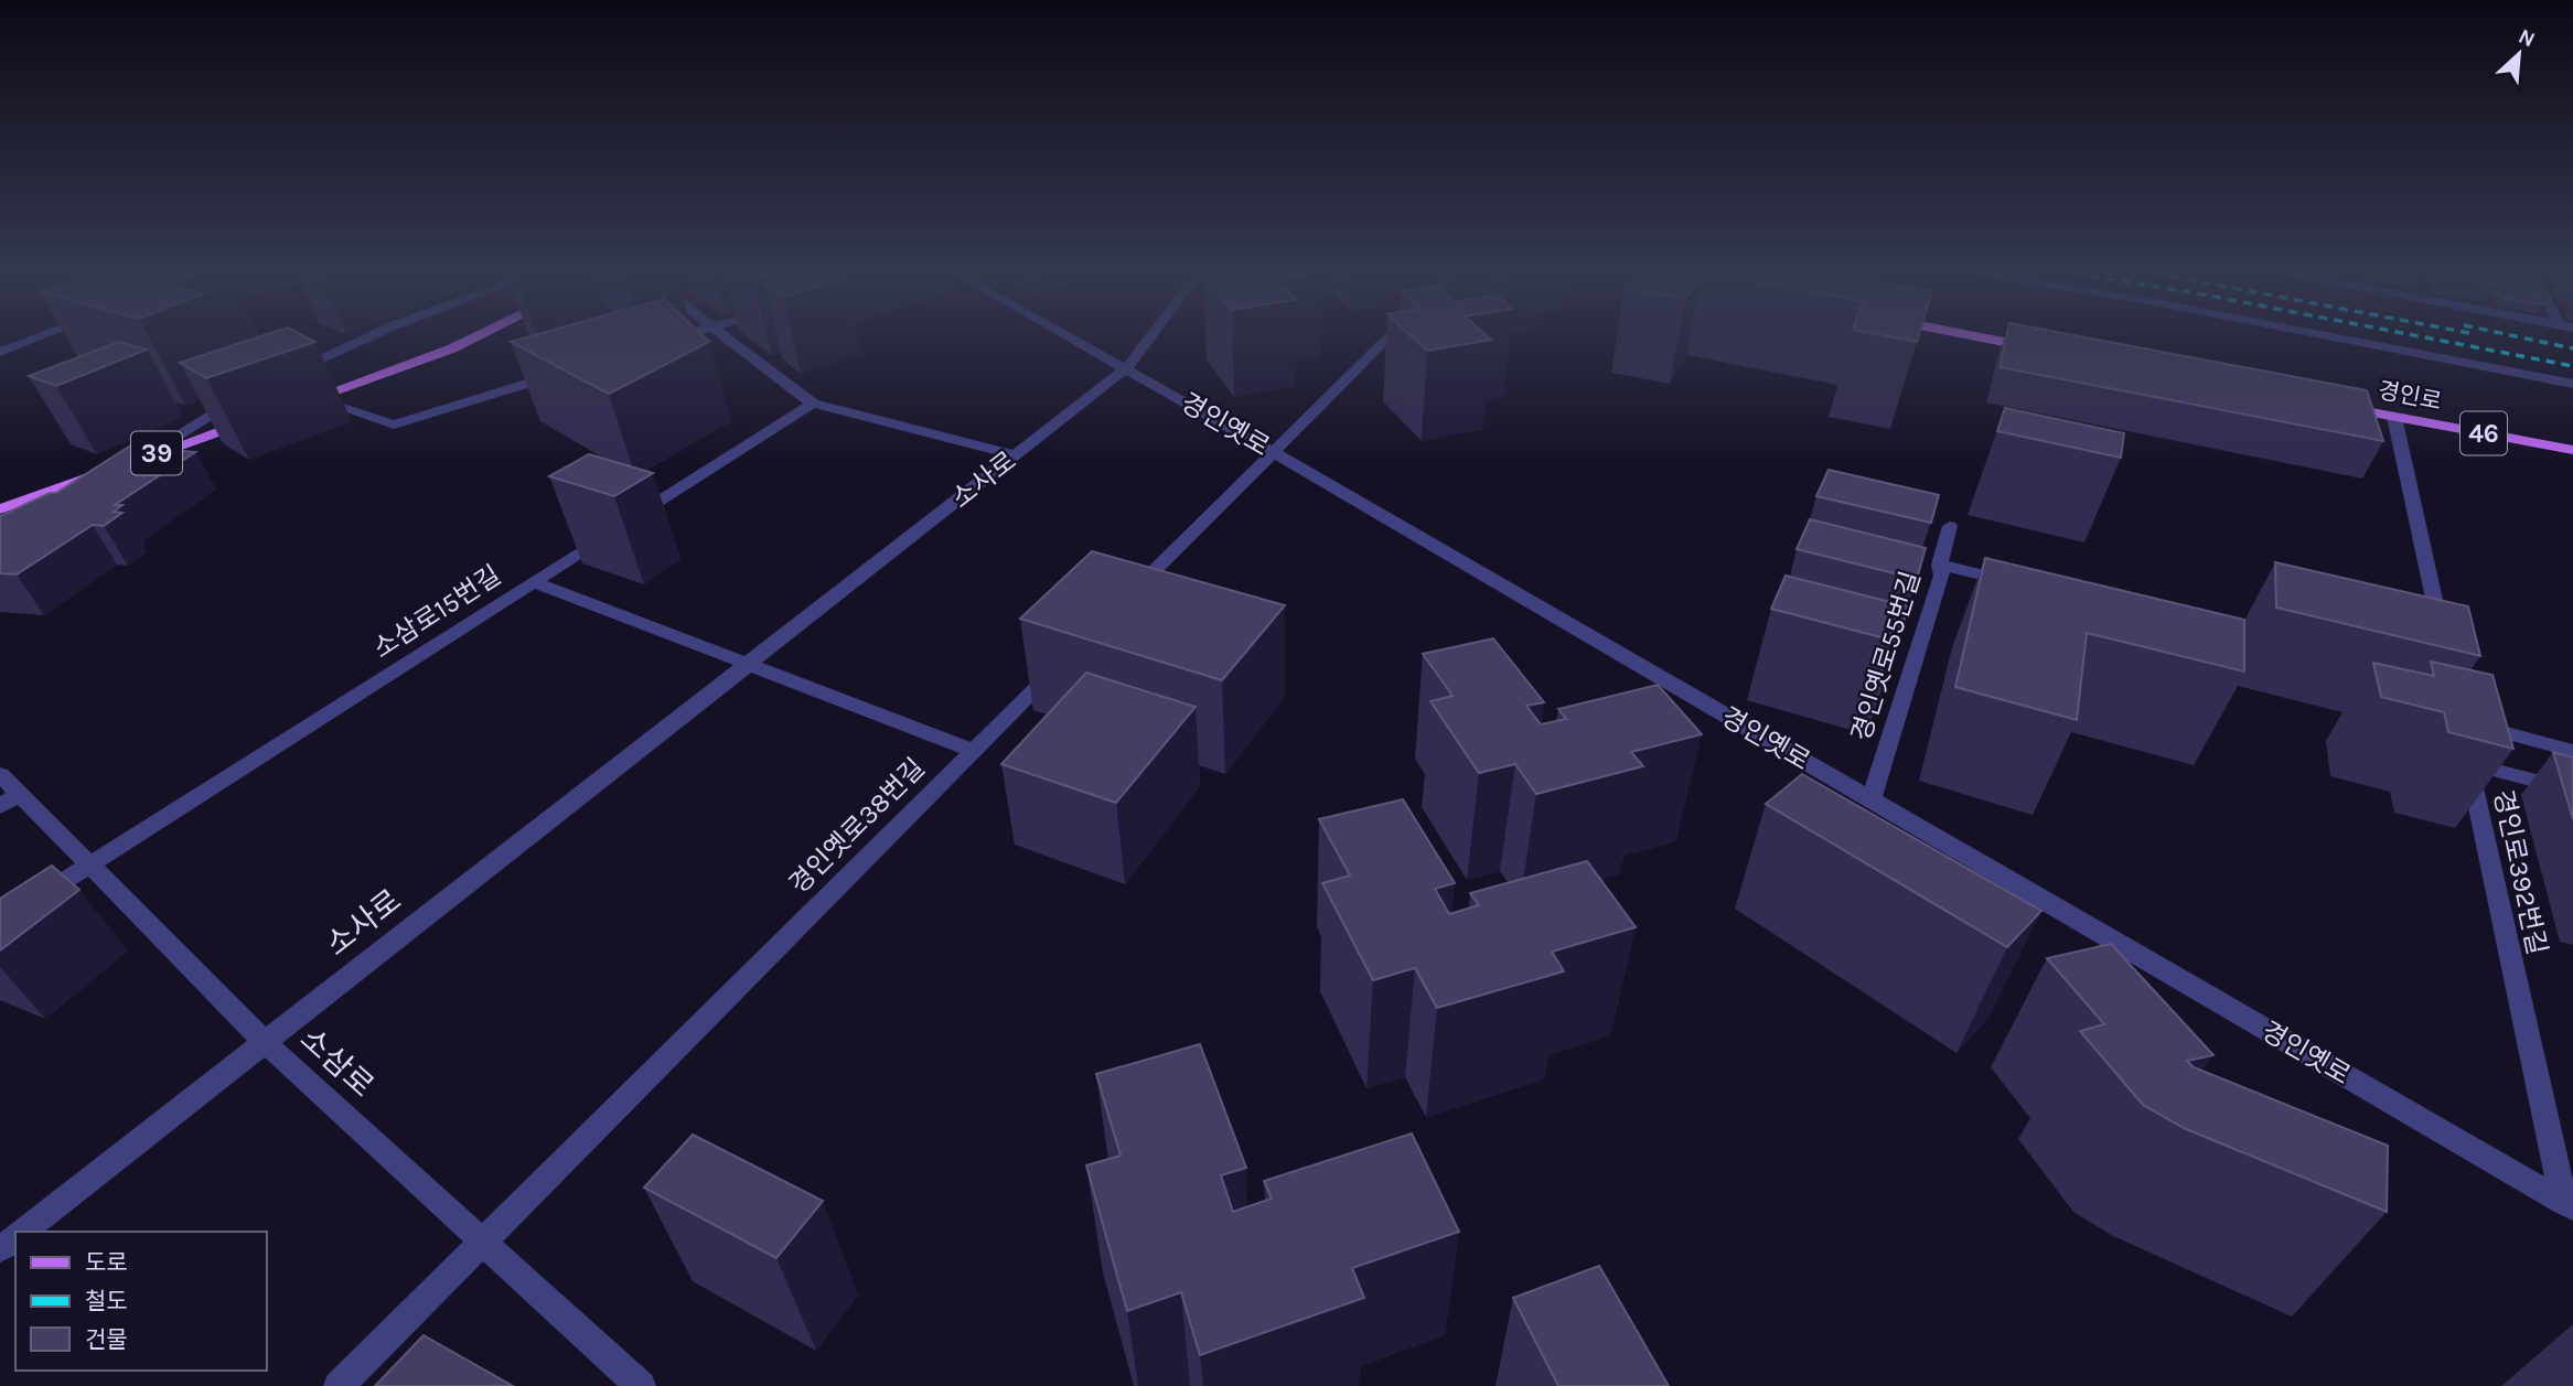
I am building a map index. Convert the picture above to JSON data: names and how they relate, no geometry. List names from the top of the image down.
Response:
{
  "streets": {
    "main road": ["경인로", "46", "39"],
    "street": [
      "경인옛로",
      "소사로",
      "소삼로15번길",
      "경인옛로55번길",
      "경인옛로38번길",
      "경인로392번길",
      "소삼로"
    ]
  },
  "crossings": [
    ["경인옛로", "소사로"],
    ["경인옛로", "경인옛로55번길"],
    ["경인옛로", "경인로392번길"],
    ["소사로", "소삼로"],
    ["소삼로15번길", "소삼로"],
    ["경인옛로38번길", "소삼로"]
  ],
  "legend": ["도로", "철도", "건물"],
  "north": "top right"
}
